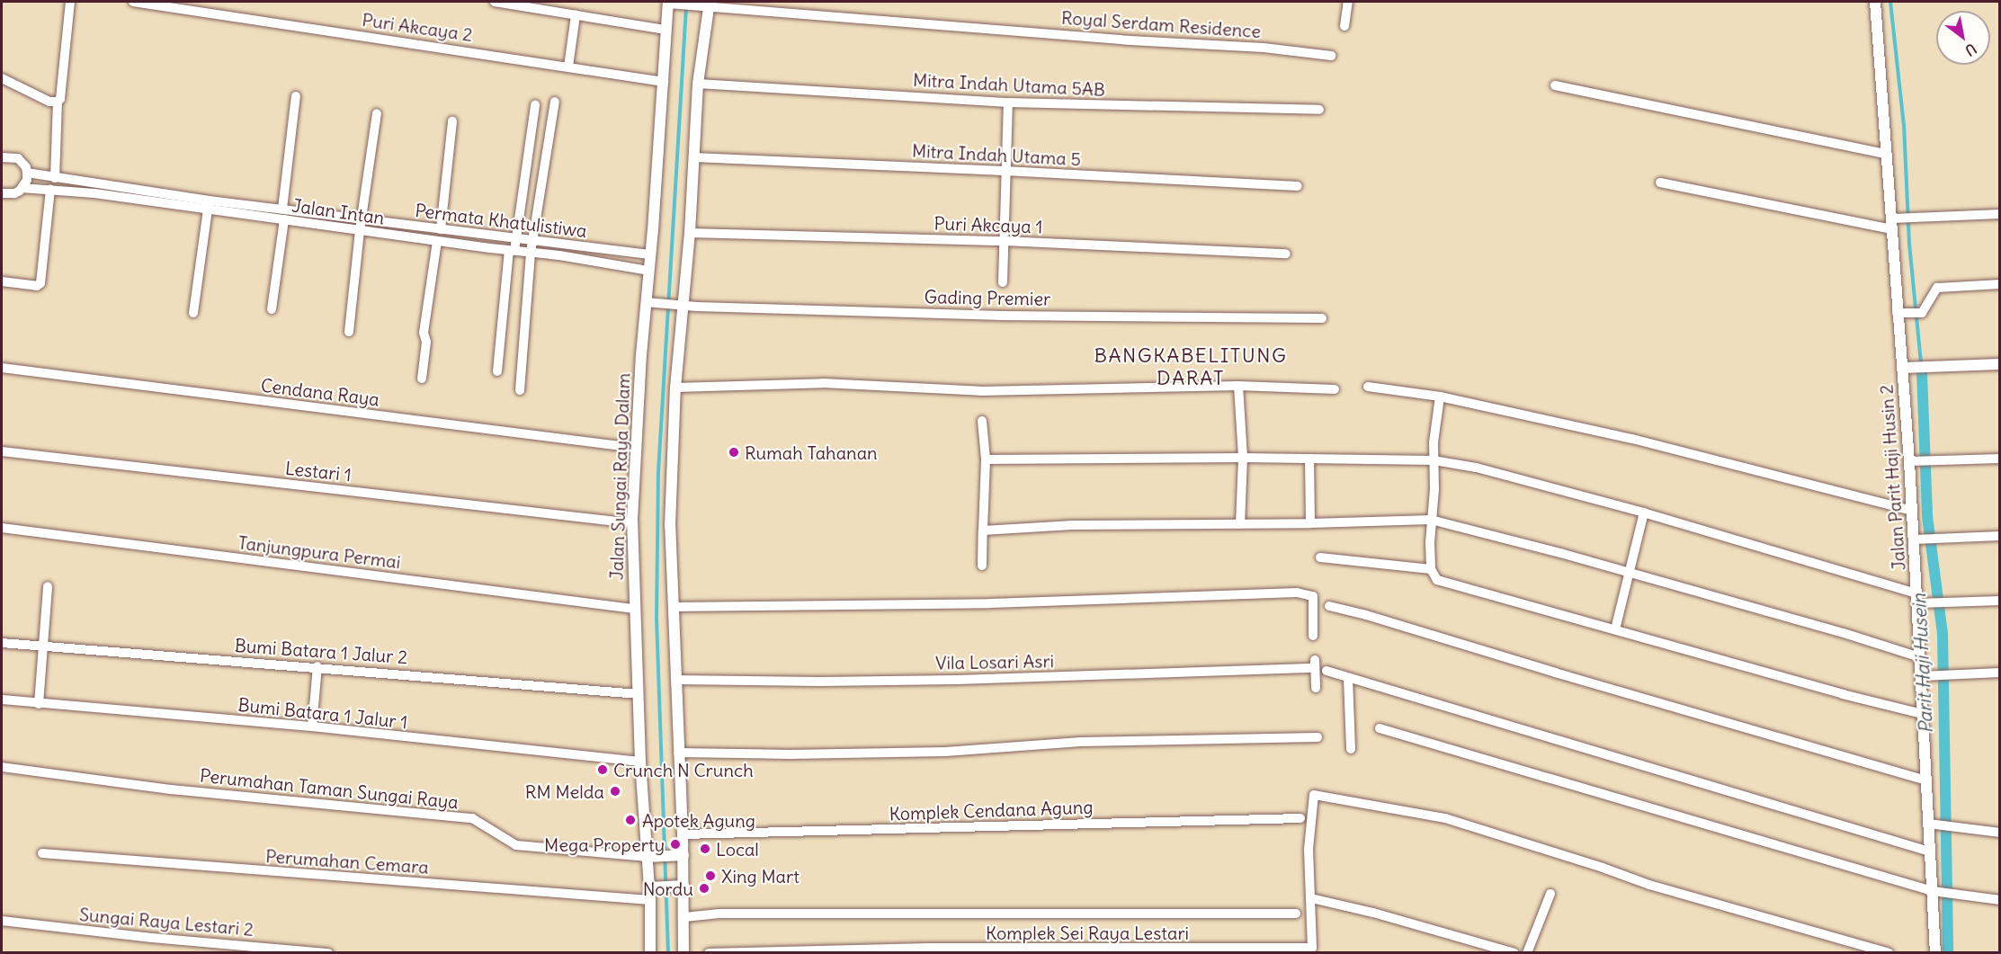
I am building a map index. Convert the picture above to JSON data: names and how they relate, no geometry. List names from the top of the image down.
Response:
{
  "streets": {
    "street": [
      "Royal Serdam Residence",
      "Puri Akcaya 2",
      "Mitra Indah Utama 5AB",
      "Mitra Indah Utama 5",
      "Jalan Intan",
      "Permata Khatulistiwa",
      "Puri Akcaya 1",
      "Gading Premier",
      "Cendana Raya",
      "Lestari 1",
      "Jalan Sungai Raya Dalam",
      "Jalan Parit Haji Husin 2",
      "Tanjungpura Permai",
      "Bumi Batara 1 Jalur 2",
      "Vila Losari Asri",
      "Bumi Batara 1 Jalur 1",
      "Perumahan Taman Sungai Raya",
      "Komplek Cendana Agung",
      "Perumahan Cemara",
      "Sungai Raya Lestari 2",
      "Komplek Sei Raya Lestari"
    ]
  },
  "crossings": [
    ["Royal Serdam Residence", "Jalan Sungai Raya Dalam"],
    ["Puri Akcaya 2", "Jalan Sungai Raya Dalam"],
    ["Jalan Intan", "Permata Khatulistiwa"],
    ["Jalan Intan", "Jalan Sungai Raya Dalam"],
    ["Permata Khatulistiwa", "Jalan Sungai Raya Dalam"],
    ["Gading Premier", "Jalan Sungai Raya Dalam"],
    ["Cendana Raya", "Jalan Sungai Raya Dalam"],
    ["Lestari 1", "Jalan Sungai Raya Dalam"],
    ["Jalan Sungai Raya Dalam", "Tanjungpura Permai"],
    ["Jalan Sungai Raya Dalam", "Bumi Batara 1 Jalur 2"],
    ["Jalan Sungai Raya Dalam", "Bumi Batara 1 Jalur 1"],
    ["Jalan Sungai Raya Dalam", "Perumahan Taman Sungai Raya"],
    ["Jalan Sungai Raya Dalam", "Perumahan Cemara"]
  ],
  "districts": ["BANGKABELITUNG DARAT"],
  "water": ["Parit Haji Husein"],
  "places": [
    "Rumah Tahanan",
    "Crunch N Crunch",
    "RM Melda",
    "Apotek Agung",
    "Mega Property",
    "Local",
    "Xing Mart",
    "Nordu"
  ],
  "north": "bottom right"
}
